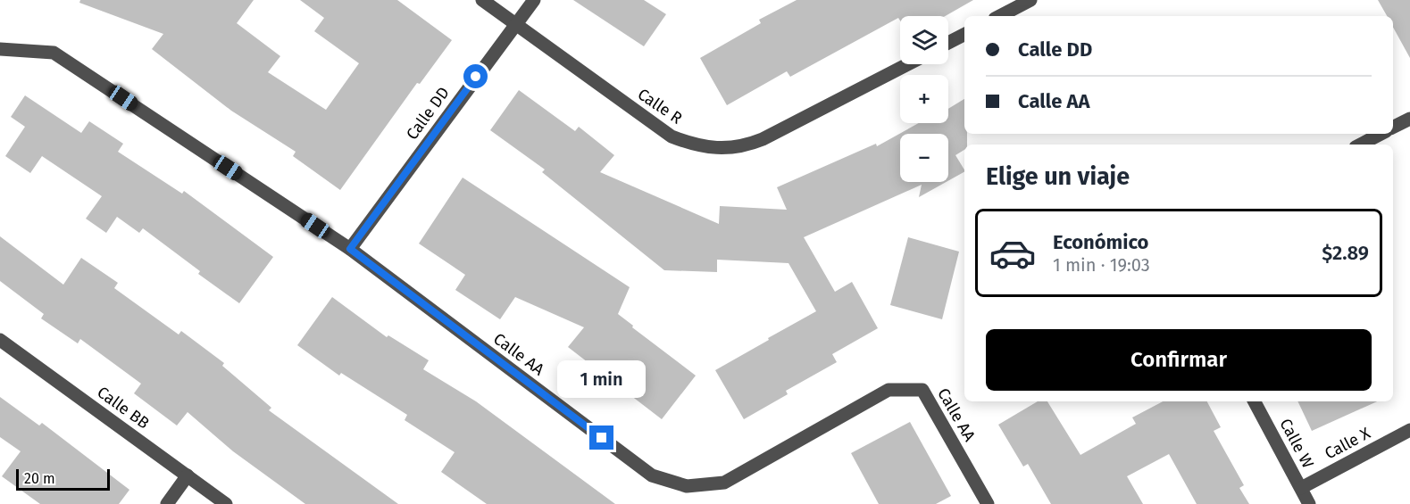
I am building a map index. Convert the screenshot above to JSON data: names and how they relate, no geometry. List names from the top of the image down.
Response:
{
  "streets": {
    "street": [
      "Calle R",
      "Calle DD",
      "Calle AA",
      "Calle BB",
      "Calle W",
      "Calle X"
    ]
  },
  "crossings": [
    ["Calle R", "Calle DD"],
    ["Calle DD", "Calle AA"],
    ["Calle W", "Calle X"]
  ],
  "scale_bar": "20 m",
  "page": {
    "map_buttons": ["+", "−"],
    "banner": ["Calle DD", "Calle AA"],
    "heading": "Elige un viaje",
    "list": [
      {
        "name": "Económico",
        "note": "1 min · 19:03",
        "value": "$2.89"
      }
    ],
    "buttons": "Confirmar",
    "bubble": "1 min",
    "scale": "20 m"
  }
}
